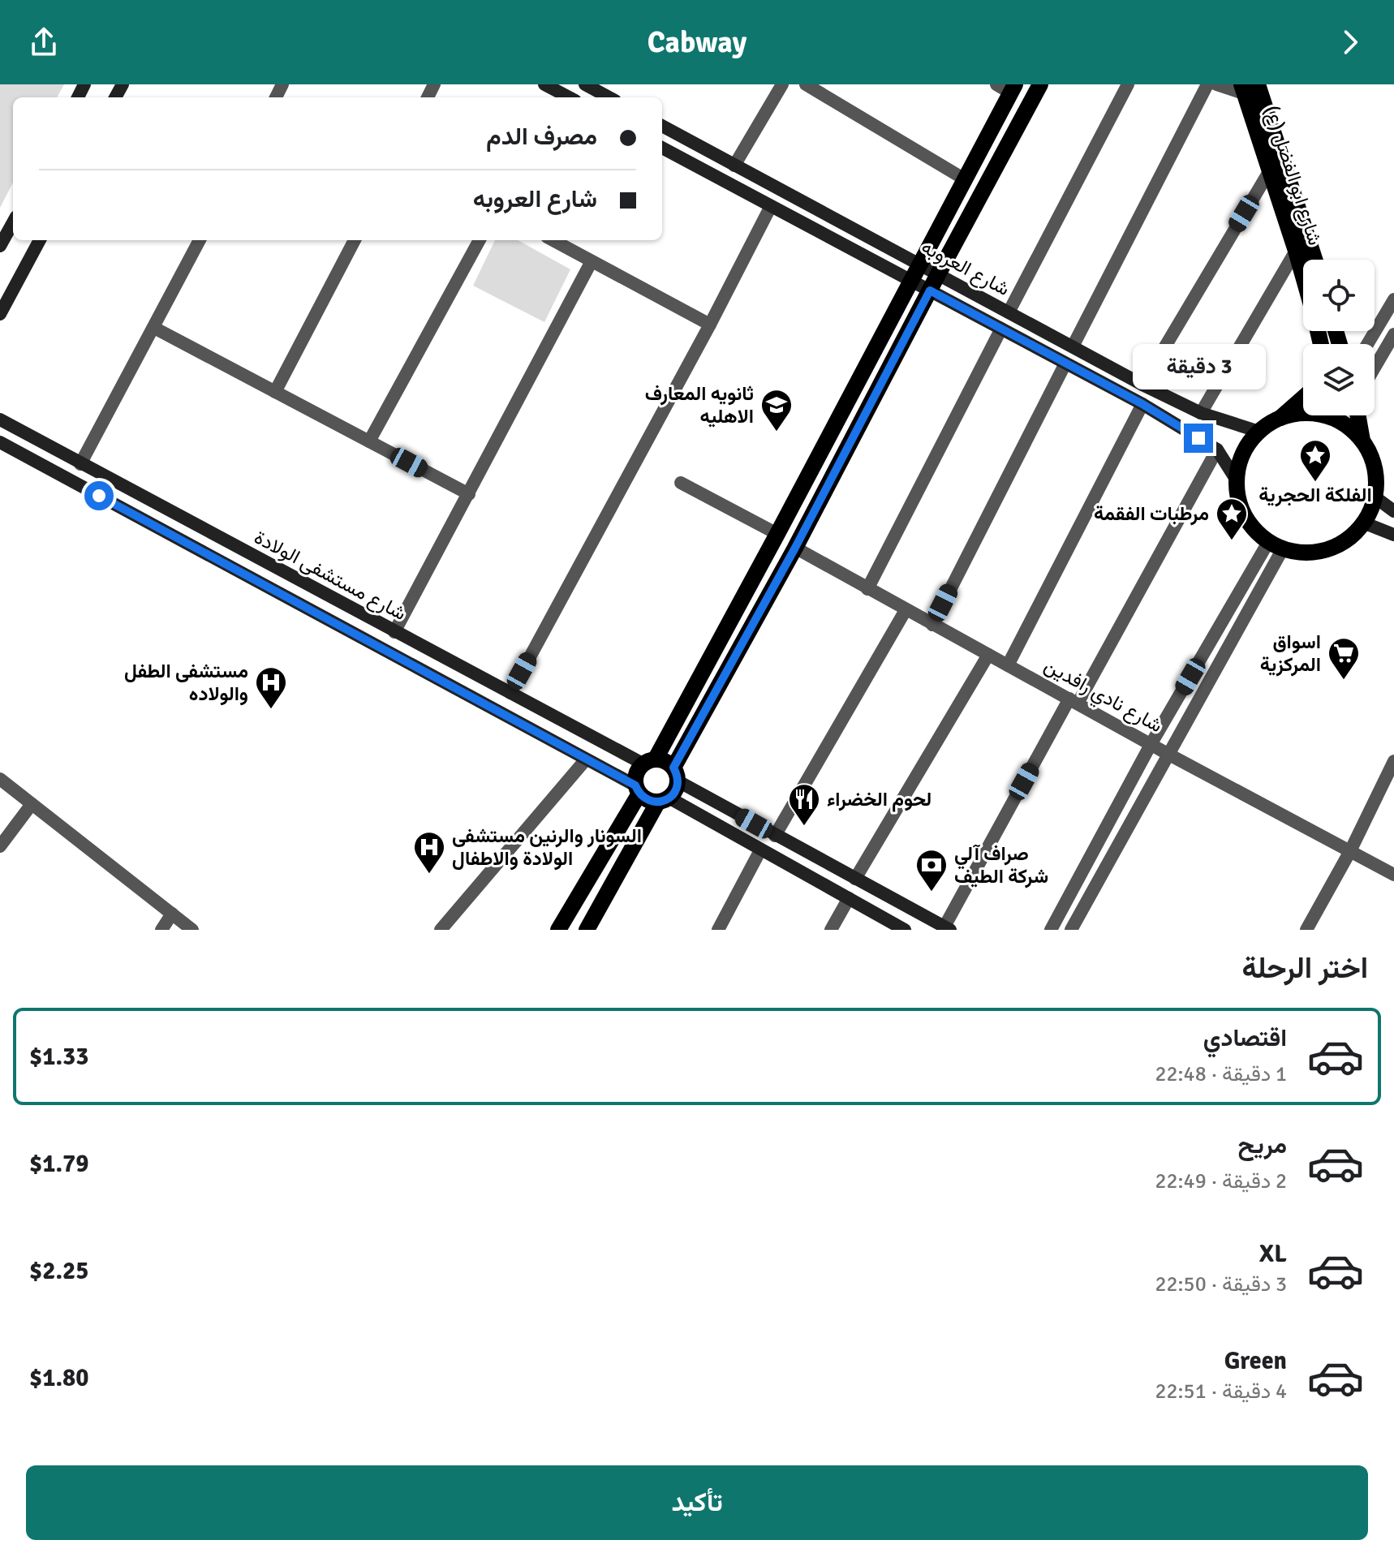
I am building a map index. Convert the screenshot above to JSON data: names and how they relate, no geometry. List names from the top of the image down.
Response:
{
  "streets": {
    "main road": ["شارع ابو الفضل (ع)", "شارع العروبه", "شارع مستشفى الولادة"],
    "street": ["شارع نادي رافدين"]
  },
  "places": {
    "school or university": ["ثانويه المعارف الاهليه"],
    "place": ["الفلكة الحجرية", "مرطبات الفقمة"],
    "supermarket": ["اسواق المركزية"],
    "hospital": ["مستشفى الطفل والولاده", "السونار والرنين مستشفى الولادة والاطفال"],
    "restaurant": ["لحوم الخضراء"],
    "bank": ["صراف آلي شركة الطيف"]
  },
  "page": {
    "header": "Cabway",
    "banner": ["مصرف الدم", "شارع العروبه"],
    "bubble": "3 دقيقة",
    "heading": "اختر الرحلة",
    "list": [
      {
        "name": "اقتصادي",
        "note": "1 دقيقة · 22:48",
        "value": "$1.33"
      },
      {
        "name": "مريح",
        "note": "2 دقيقة · 22:49",
        "value": "$1.79"
      },
      {
        "name": "XL",
        "note": "3 دقيقة · 22:50",
        "value": "$2.25"
      },
      {
        "name": "Green",
        "note": "4 دقيقة · 22:51",
        "value": "$1.80"
      }
    ],
    "buttons": "تأكيد"
  }
}
